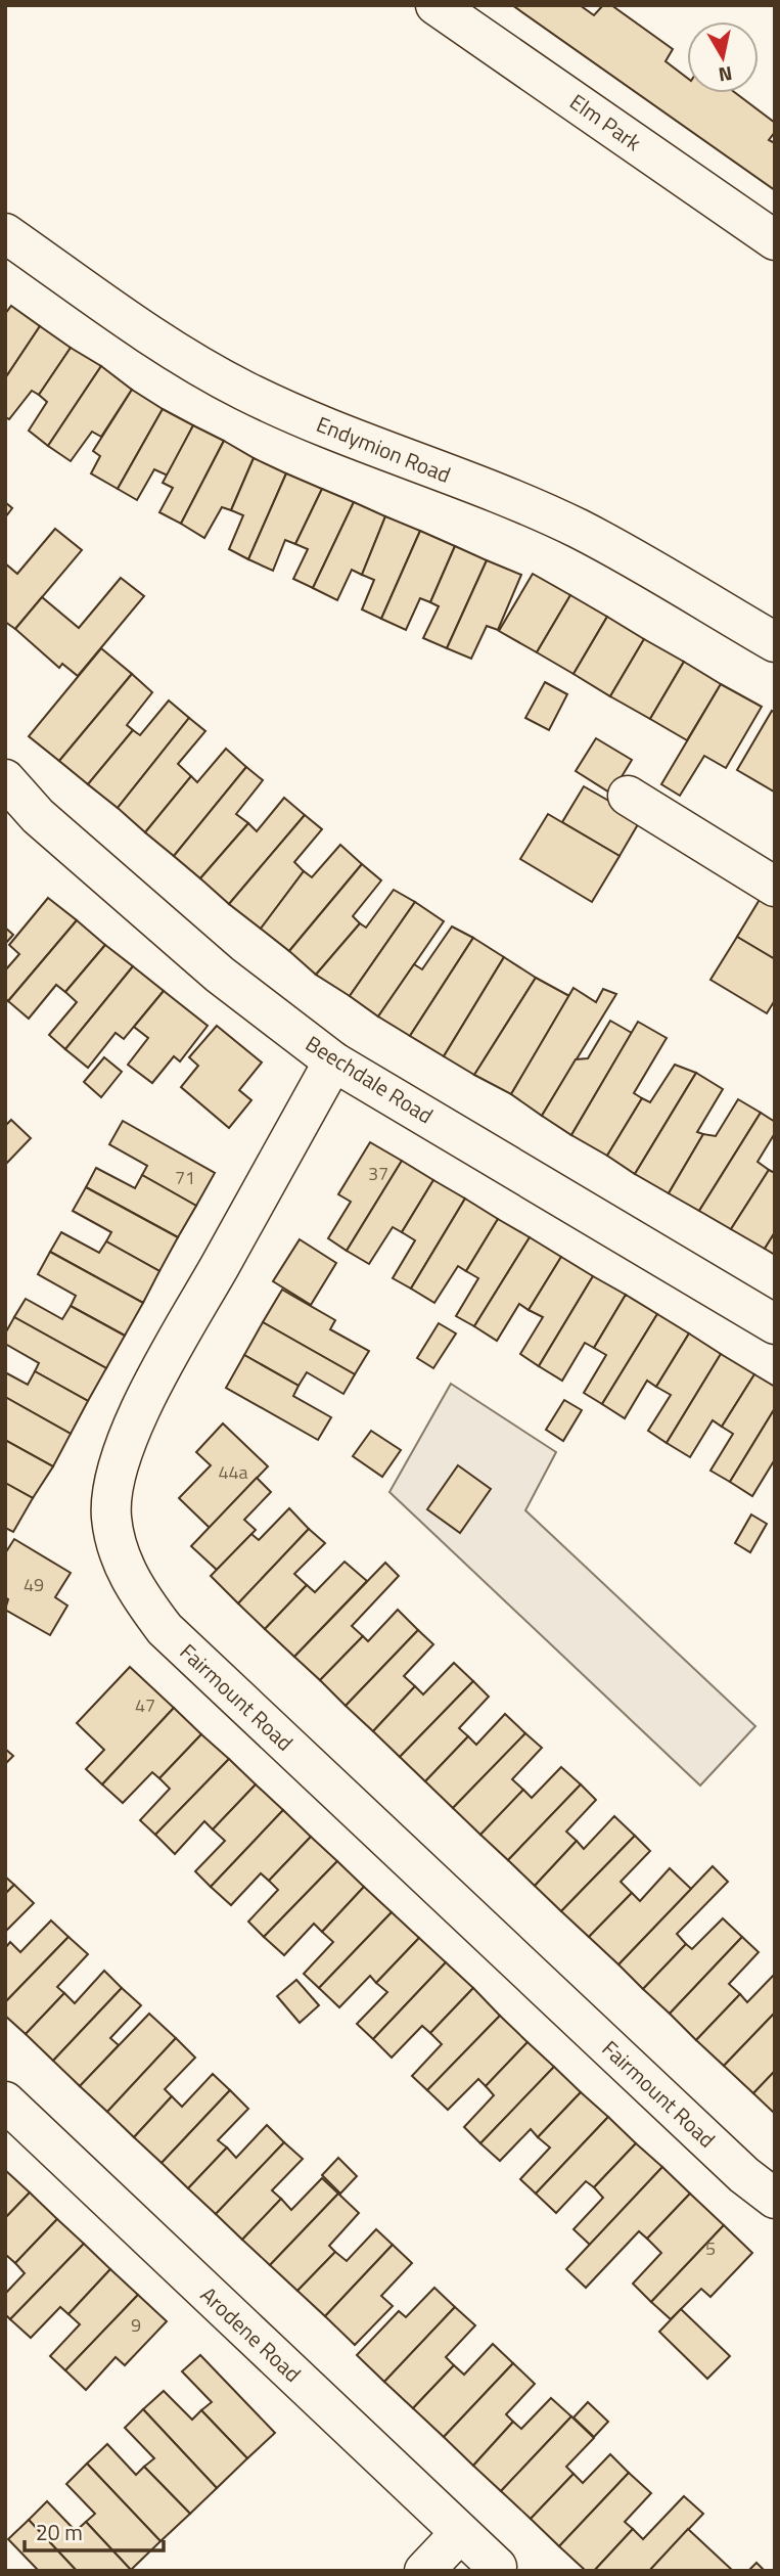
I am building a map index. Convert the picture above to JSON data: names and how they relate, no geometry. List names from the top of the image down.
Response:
{
  "streets": {
    "street": [
      "Elm Park",
      "Endymion Road",
      "Beechdale Road",
      "Fairmount Road",
      "Arodene Road"
    ]
  },
  "crossings": [
    ["Beechdale Road", "Fairmount Road"]
  ],
  "house_numbers": [
    "37",
    "71",
    "44a",
    "49",
    "47",
    "5",
    "9"
  ],
  "scale_bar": "20 m",
  "north": "bottom"
}
